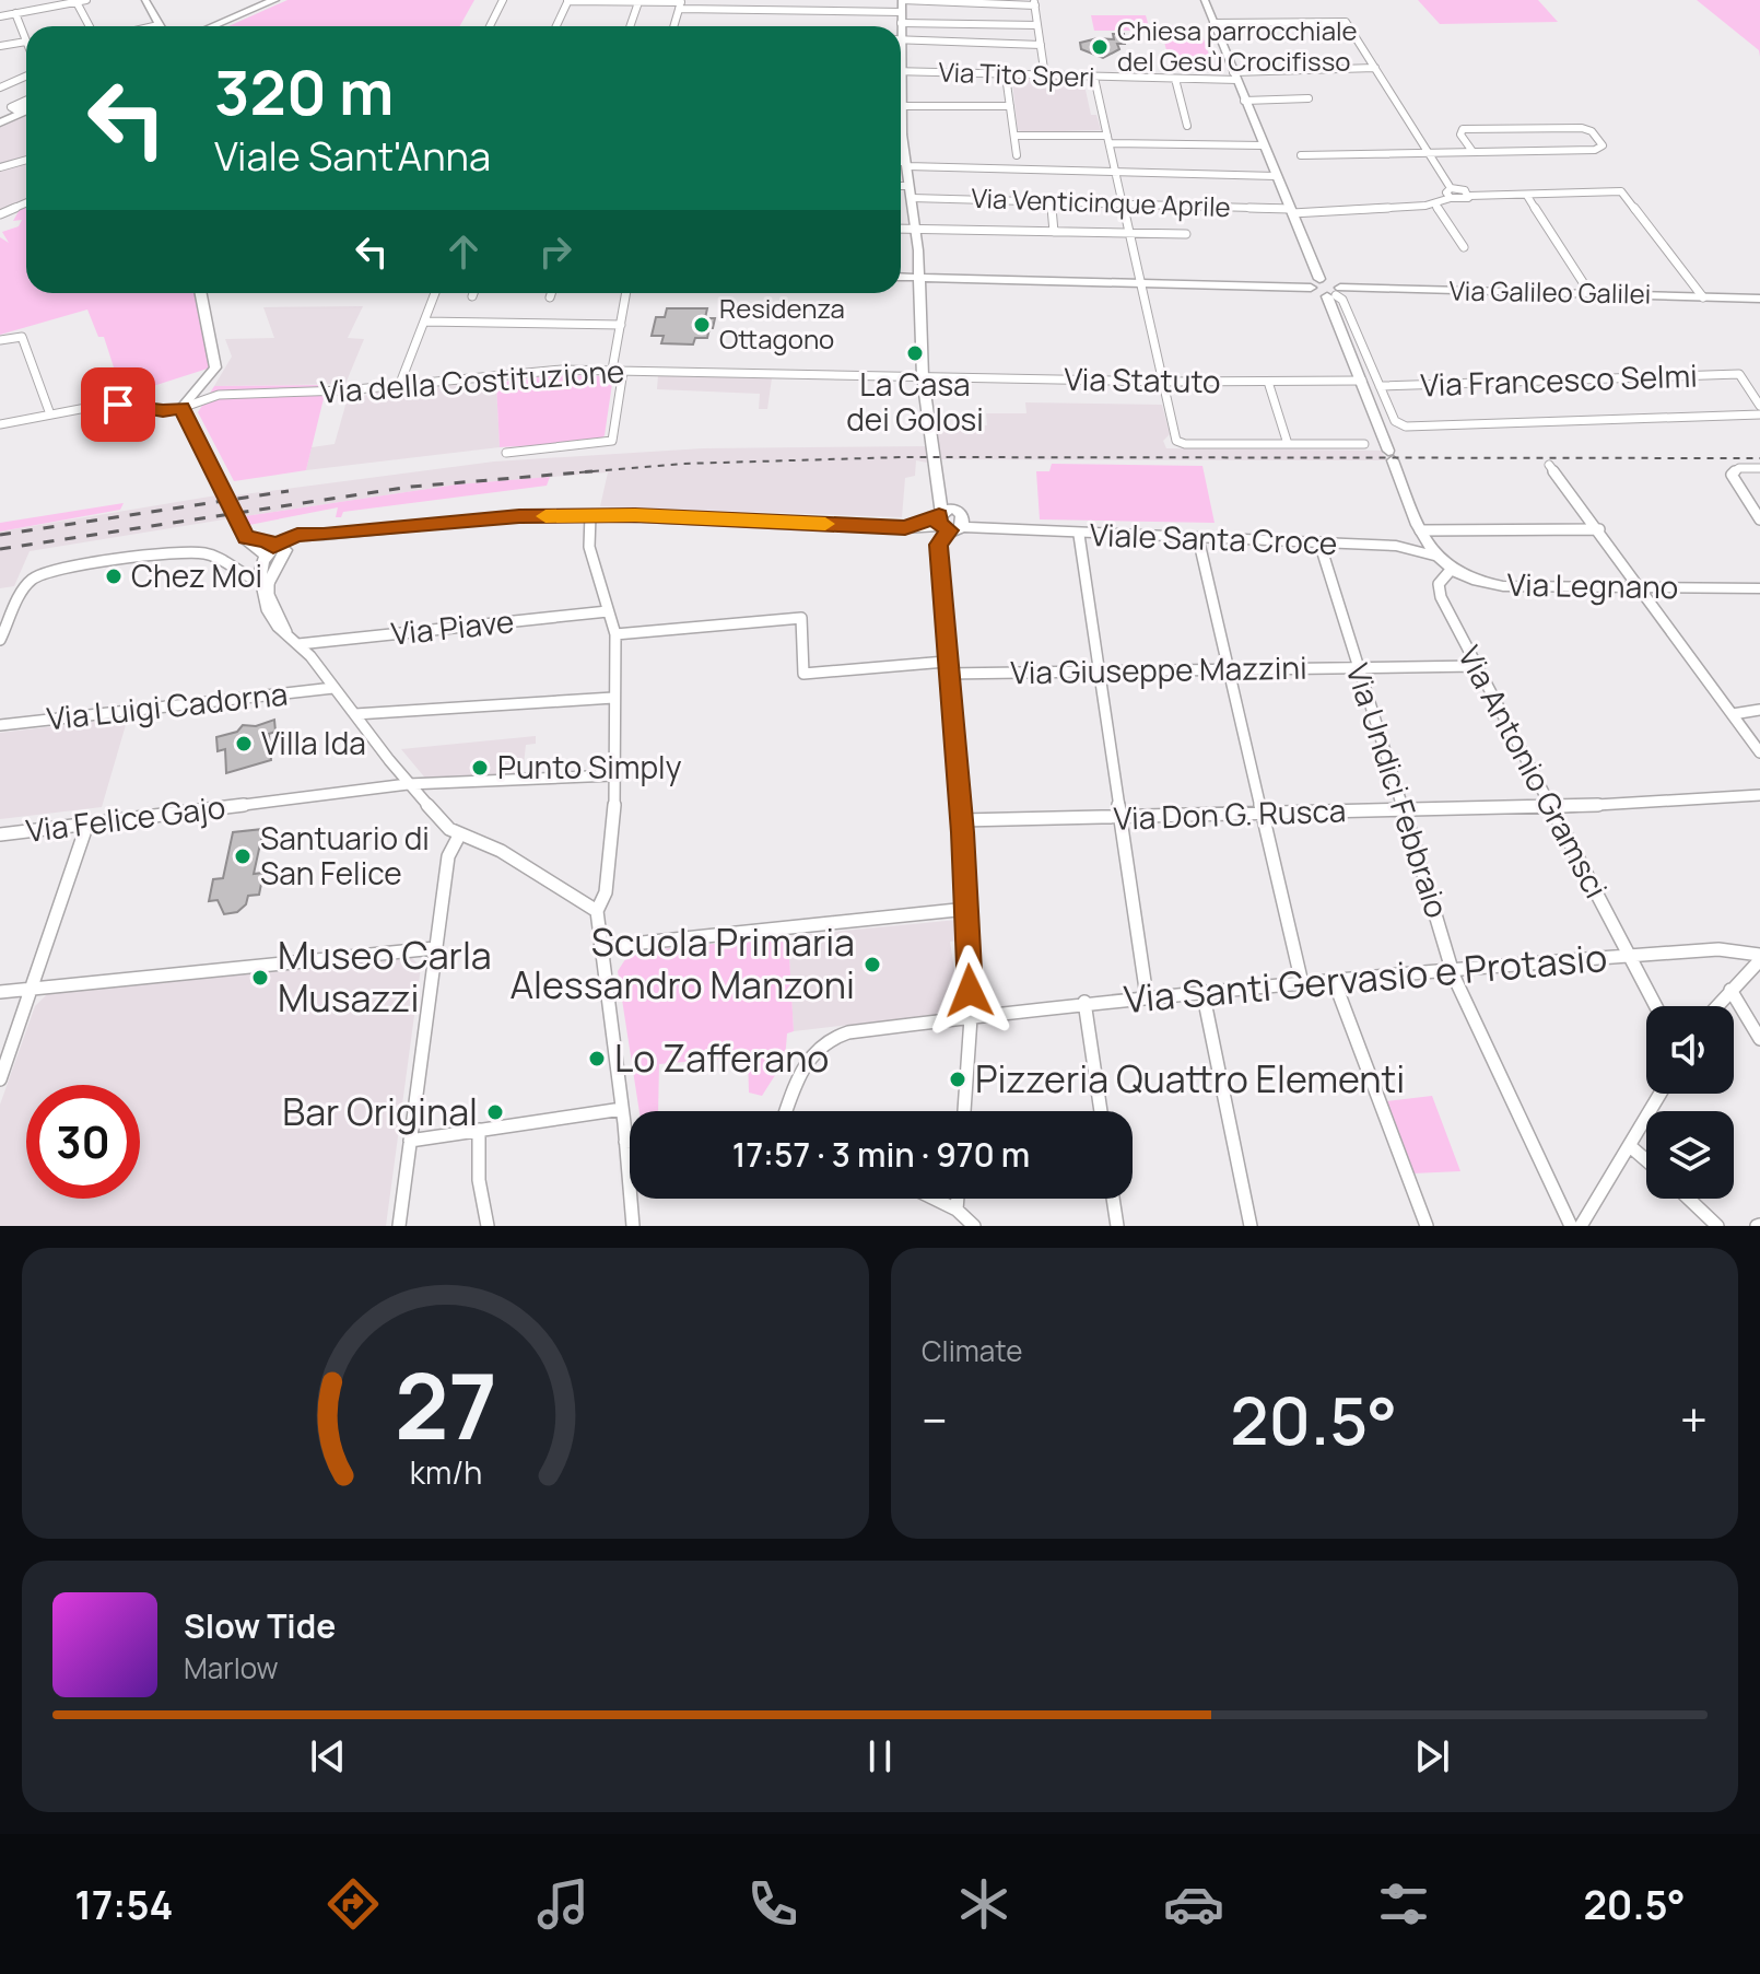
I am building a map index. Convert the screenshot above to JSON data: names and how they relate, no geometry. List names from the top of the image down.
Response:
{
  "streets": {
    "street": [
      "Via Tito Speri",
      "Via Venticinque Aprile",
      "Via Galileo Galilei",
      "Via Statuto",
      "Via Francesco Selmi",
      "Via della Costituzione",
      "Viale Santa Croce",
      "Via Legnano",
      "Via Piave",
      "Via Giuseppe Mazzini",
      "Via Luigi Cadorna",
      "Via Antonio Gramsci",
      "Via Undici Febbraio",
      "Via Don G. Rusca",
      "Via Felice Gajo",
      "Via Santi Gervasio e Protasio"
    ]
  },
  "crossings": [
    ["Via Venticinque Aprile", "Via Galileo Galilei"],
    ["Via Statuto", "Via della Costituzione"],
    ["Viale Santa Croce", "Via Legnano"],
    ["Viale Santa Croce", "Via Undici Febbraio"],
    ["Via Legnano", "Via Antonio Gramsci"],
    ["Via Giuseppe Mazzini", "Via Antonio Gramsci"],
    ["Via Giuseppe Mazzini", "Via Undici Febbraio"],
    ["Via Antonio Gramsci", "Via Don G. Rusca"],
    ["Via Antonio Gramsci", "Via Santi Gervasio e Protasio"],
    ["Via Undici Febbraio", "Via Don G. Rusca"],
    ["Via Undici Febbraio", "Via Santi Gervasio e Protasio"]
  ],
  "places": [
    "Chiesa parrocchiale del Gesù Crocifisso",
    "Residenza Ottagono",
    "La Casa dei Golosi",
    "Chez Moi",
    "Villa Ida",
    "Punto Simply",
    "Santuario di San Felice",
    "Scuola Primaria Alessandro Manzoni",
    "Museo Carla Musazzi",
    "Lo Zafferano",
    "Pizzeria Quattro Elementi",
    "Bar Original"
  ],
  "page": {
    "turn": ["320 m", "Viale Sant'Anna"],
    "limit": "30",
    "trip": "17:57 · 3 min · 970 m",
    "tile": "Climate",
    "heat": ["−", "20.5°", "+"],
    "song": ["Slow Tide", "Marlow"],
    "tabs": ["17:54", "20.5°"],
    "gauge": ["27", "km/h"]
  }
}
